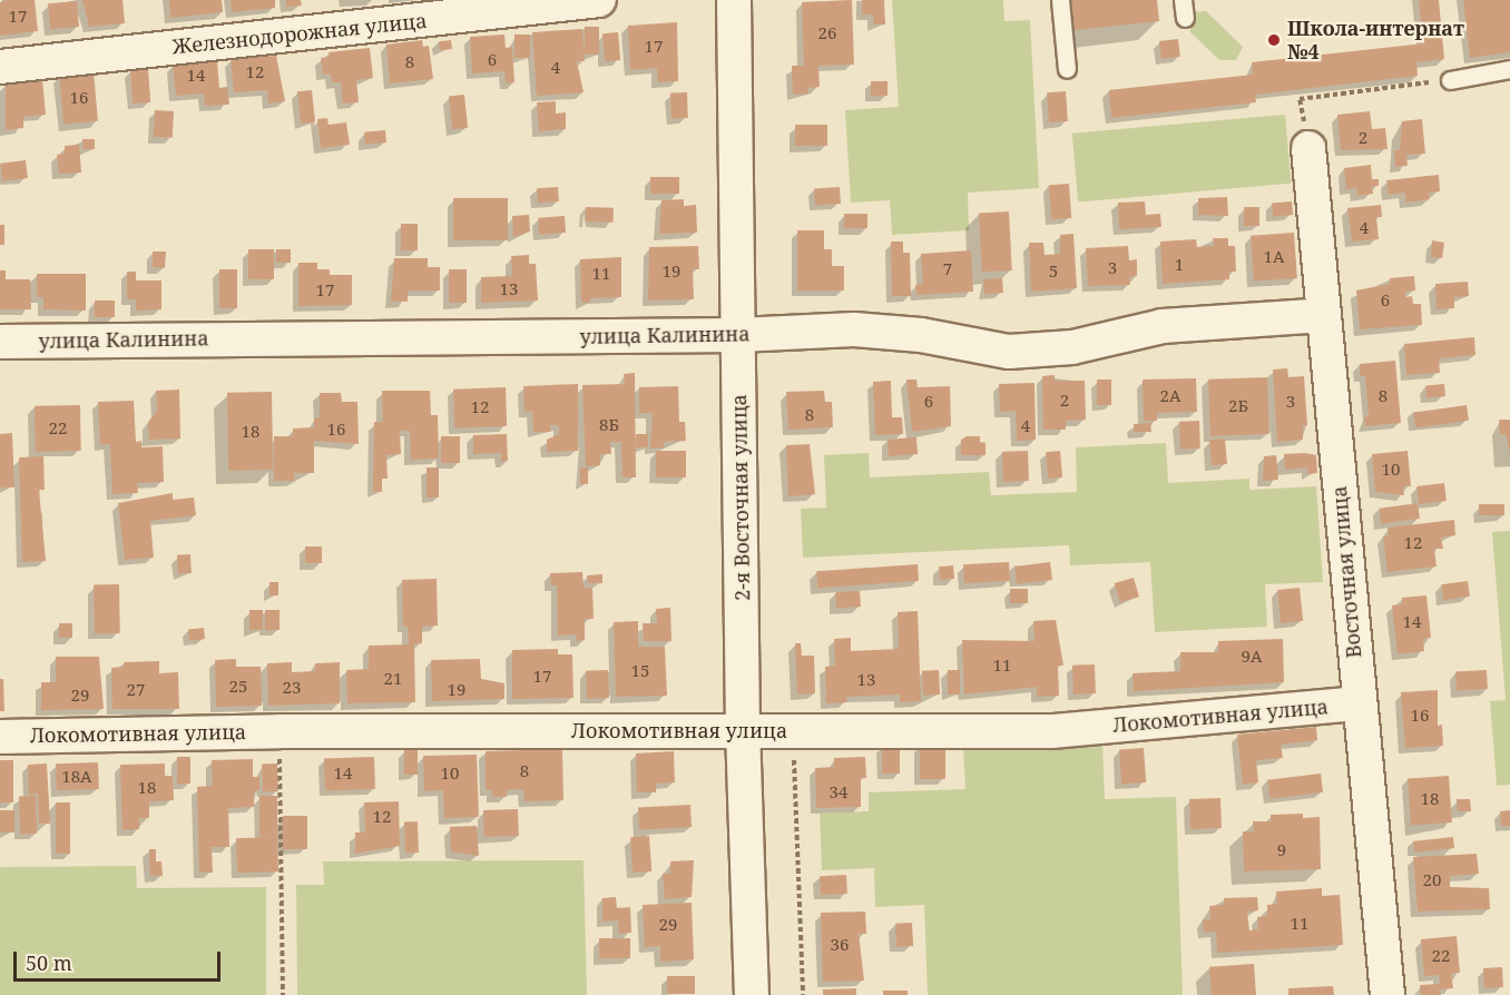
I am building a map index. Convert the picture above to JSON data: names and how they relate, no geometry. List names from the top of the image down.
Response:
{
  "streets": {
    "street": [
      "Железнодорожная улица",
      "улица Калинина",
      "2-я Восточная улица",
      "Восточная улица",
      "Локомотивная улица"
    ]
  },
  "crossings": [
    ["улица Калинина", "2-я Восточная улица"],
    ["улица Калинина", "Восточная улица"],
    ["2-я Восточная улица", "Локомотивная улица"],
    ["Восточная улица", "Локомотивная улица"]
  ],
  "places": ["Школа-интернат №4"],
  "house_numbers": [
    "17",
    "26",
    "17",
    "6",
    "8",
    "4",
    "12",
    "14",
    "16",
    "2",
    "4",
    "1А",
    "1",
    "3",
    "7",
    "19",
    "5",
    "11",
    "13",
    "17",
    "6",
    "2А",
    "8",
    "2",
    "6",
    "3",
    "2Б",
    "12",
    "8",
    "8Б",
    "4",
    "22",
    "16",
    "18",
    "10",
    "12",
    "14",
    "9А",
    "11",
    "15",
    "17",
    "21",
    "13",
    "25",
    "23",
    "27",
    "19",
    "29",
    "16",
    "8",
    "14",
    "10",
    "18А",
    "18",
    "34",
    "18",
    "12",
    "9",
    "20",
    "11",
    "29",
    "36",
    "22"
  ],
  "scale_bar": "50 m"
}
